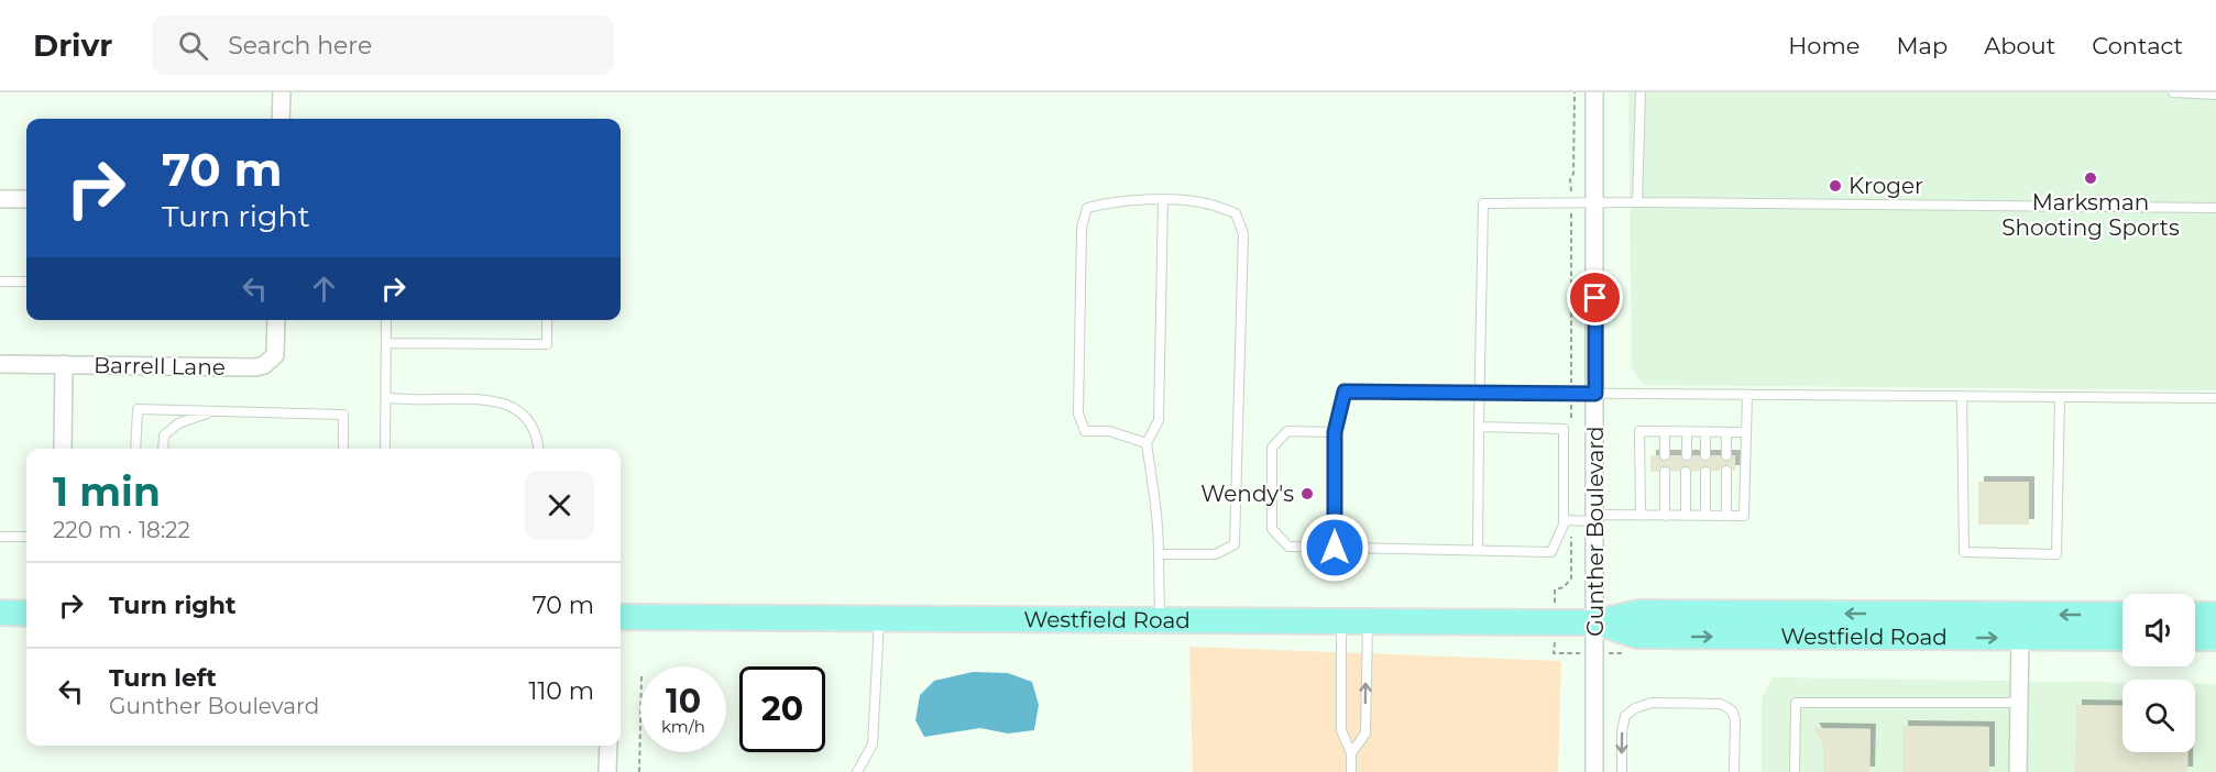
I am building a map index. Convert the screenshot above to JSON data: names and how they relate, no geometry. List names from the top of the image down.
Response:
{
  "streets": {
    "main road": ["Westfield Road"],
    "street": ["Barrell Lane", "Gunther Boulevard"]
  },
  "crossings": [
    ["Gunther Boulevard", "Westfield Road"]
  ],
  "places": ["Marksman Shooting Sports", "Kroger", "Wendy's"],
  "page": {
    "header": "Drivr",
    "search": "Search here",
    "nav": [
      "Home",
      "Map",
      "About",
      "Contact"
    ],
    "turn": ["70 m", "Turn right"],
    "heading": ["1 min", "220 m · 18:22"],
    "list": [
      {
        "name": "Turn right",
        "value": "70 m"
      },
      {
        "name": "Turn left",
        "note": "Gunther Boulevard",
        "value": "110 m"
      }
    ],
    "speed": "10 km/h",
    "limit": "20"
  }
}
